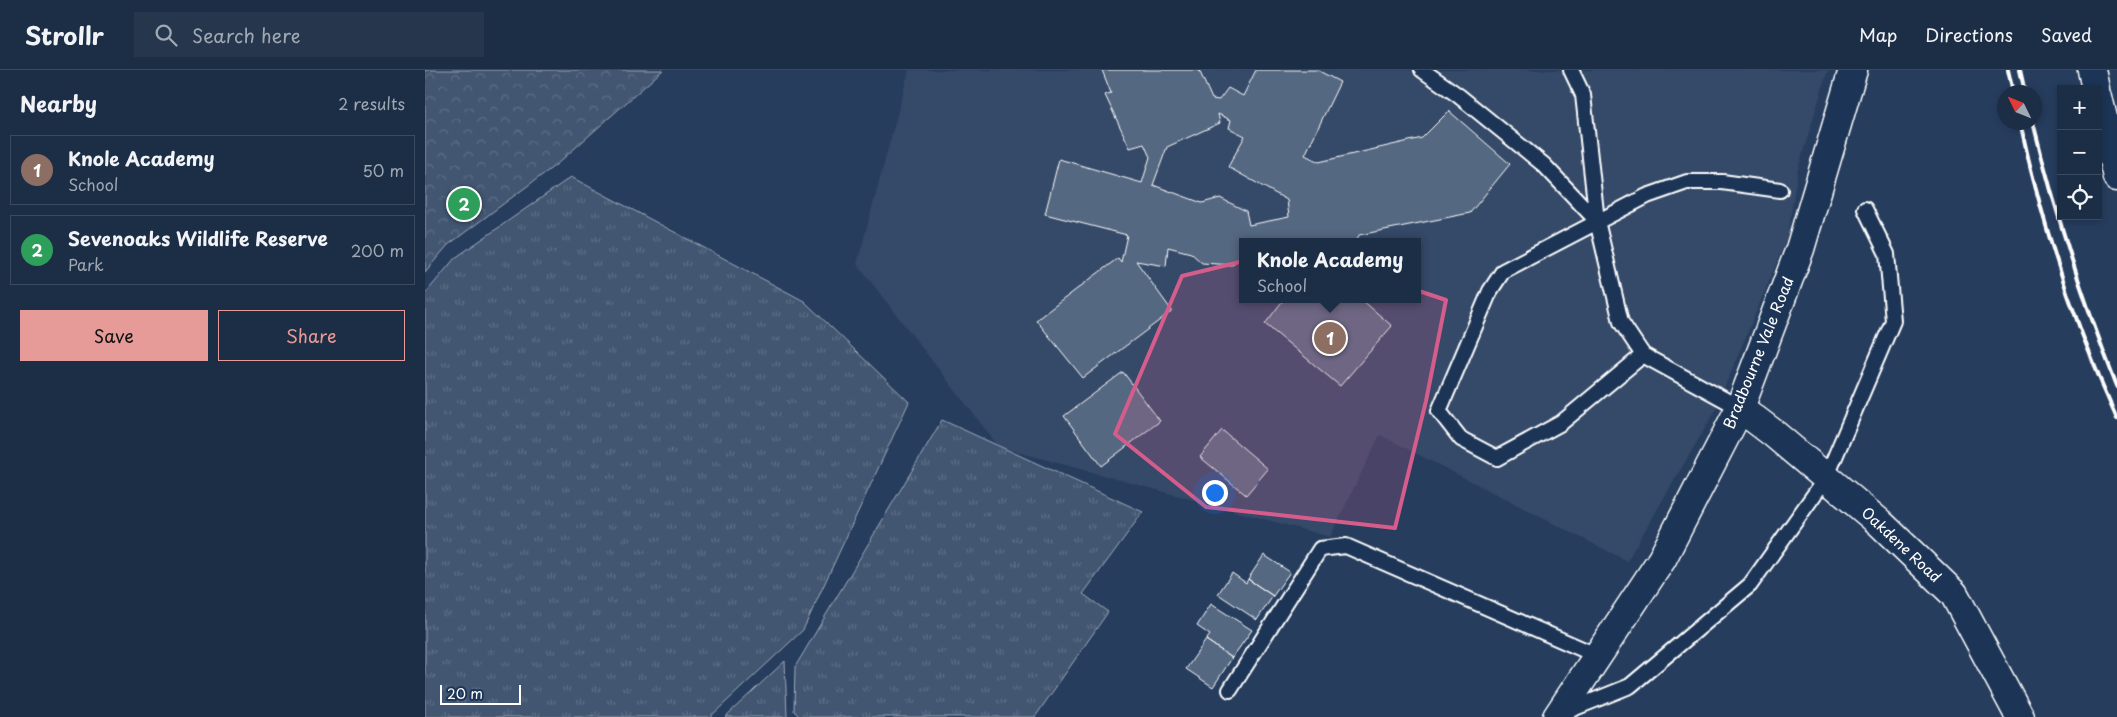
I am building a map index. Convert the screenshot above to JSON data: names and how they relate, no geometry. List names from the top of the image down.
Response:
{
  "streets": {
    "main road": ["Bradbourne Vale Road", "Oakdene Road"]
  },
  "crossings": [
    ["Bradbourne Vale Road", "Oakdene Road"]
  ],
  "scale_bar": "20 m",
  "north": "top left",
  "page": {
    "header": "Strollr",
    "search": "Search here",
    "nav": ["Map", "Directions", "Saved"],
    "heading": ["Nearby", "2 results"],
    "map_buttons": ["+", "−"],
    "list": [
      {
        "mark": "1",
        "name": "Knole Academy",
        "note": "School",
        "value": "50 m"
      },
      {
        "mark": "2",
        "name": "Sevenoaks Wildlife Reserve",
        "note": "Park",
        "value": "200 m"
      }
    ],
    "pins": ["2", "1"],
    "popup": ["Knole Academy", "School"],
    "buttons": ["Save", "Share"],
    "scale": "20 m"
  }
}
